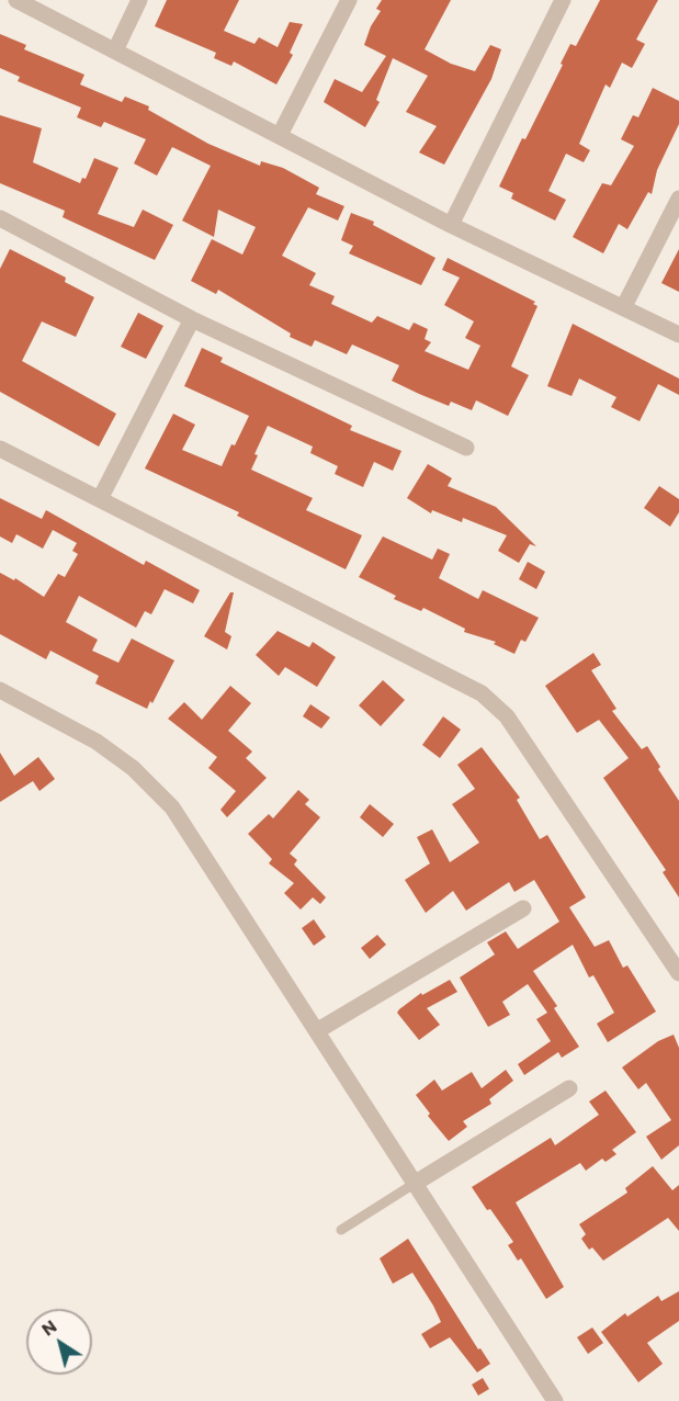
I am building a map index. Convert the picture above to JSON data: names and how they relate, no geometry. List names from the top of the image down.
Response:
{
  "north": "top left"
}
